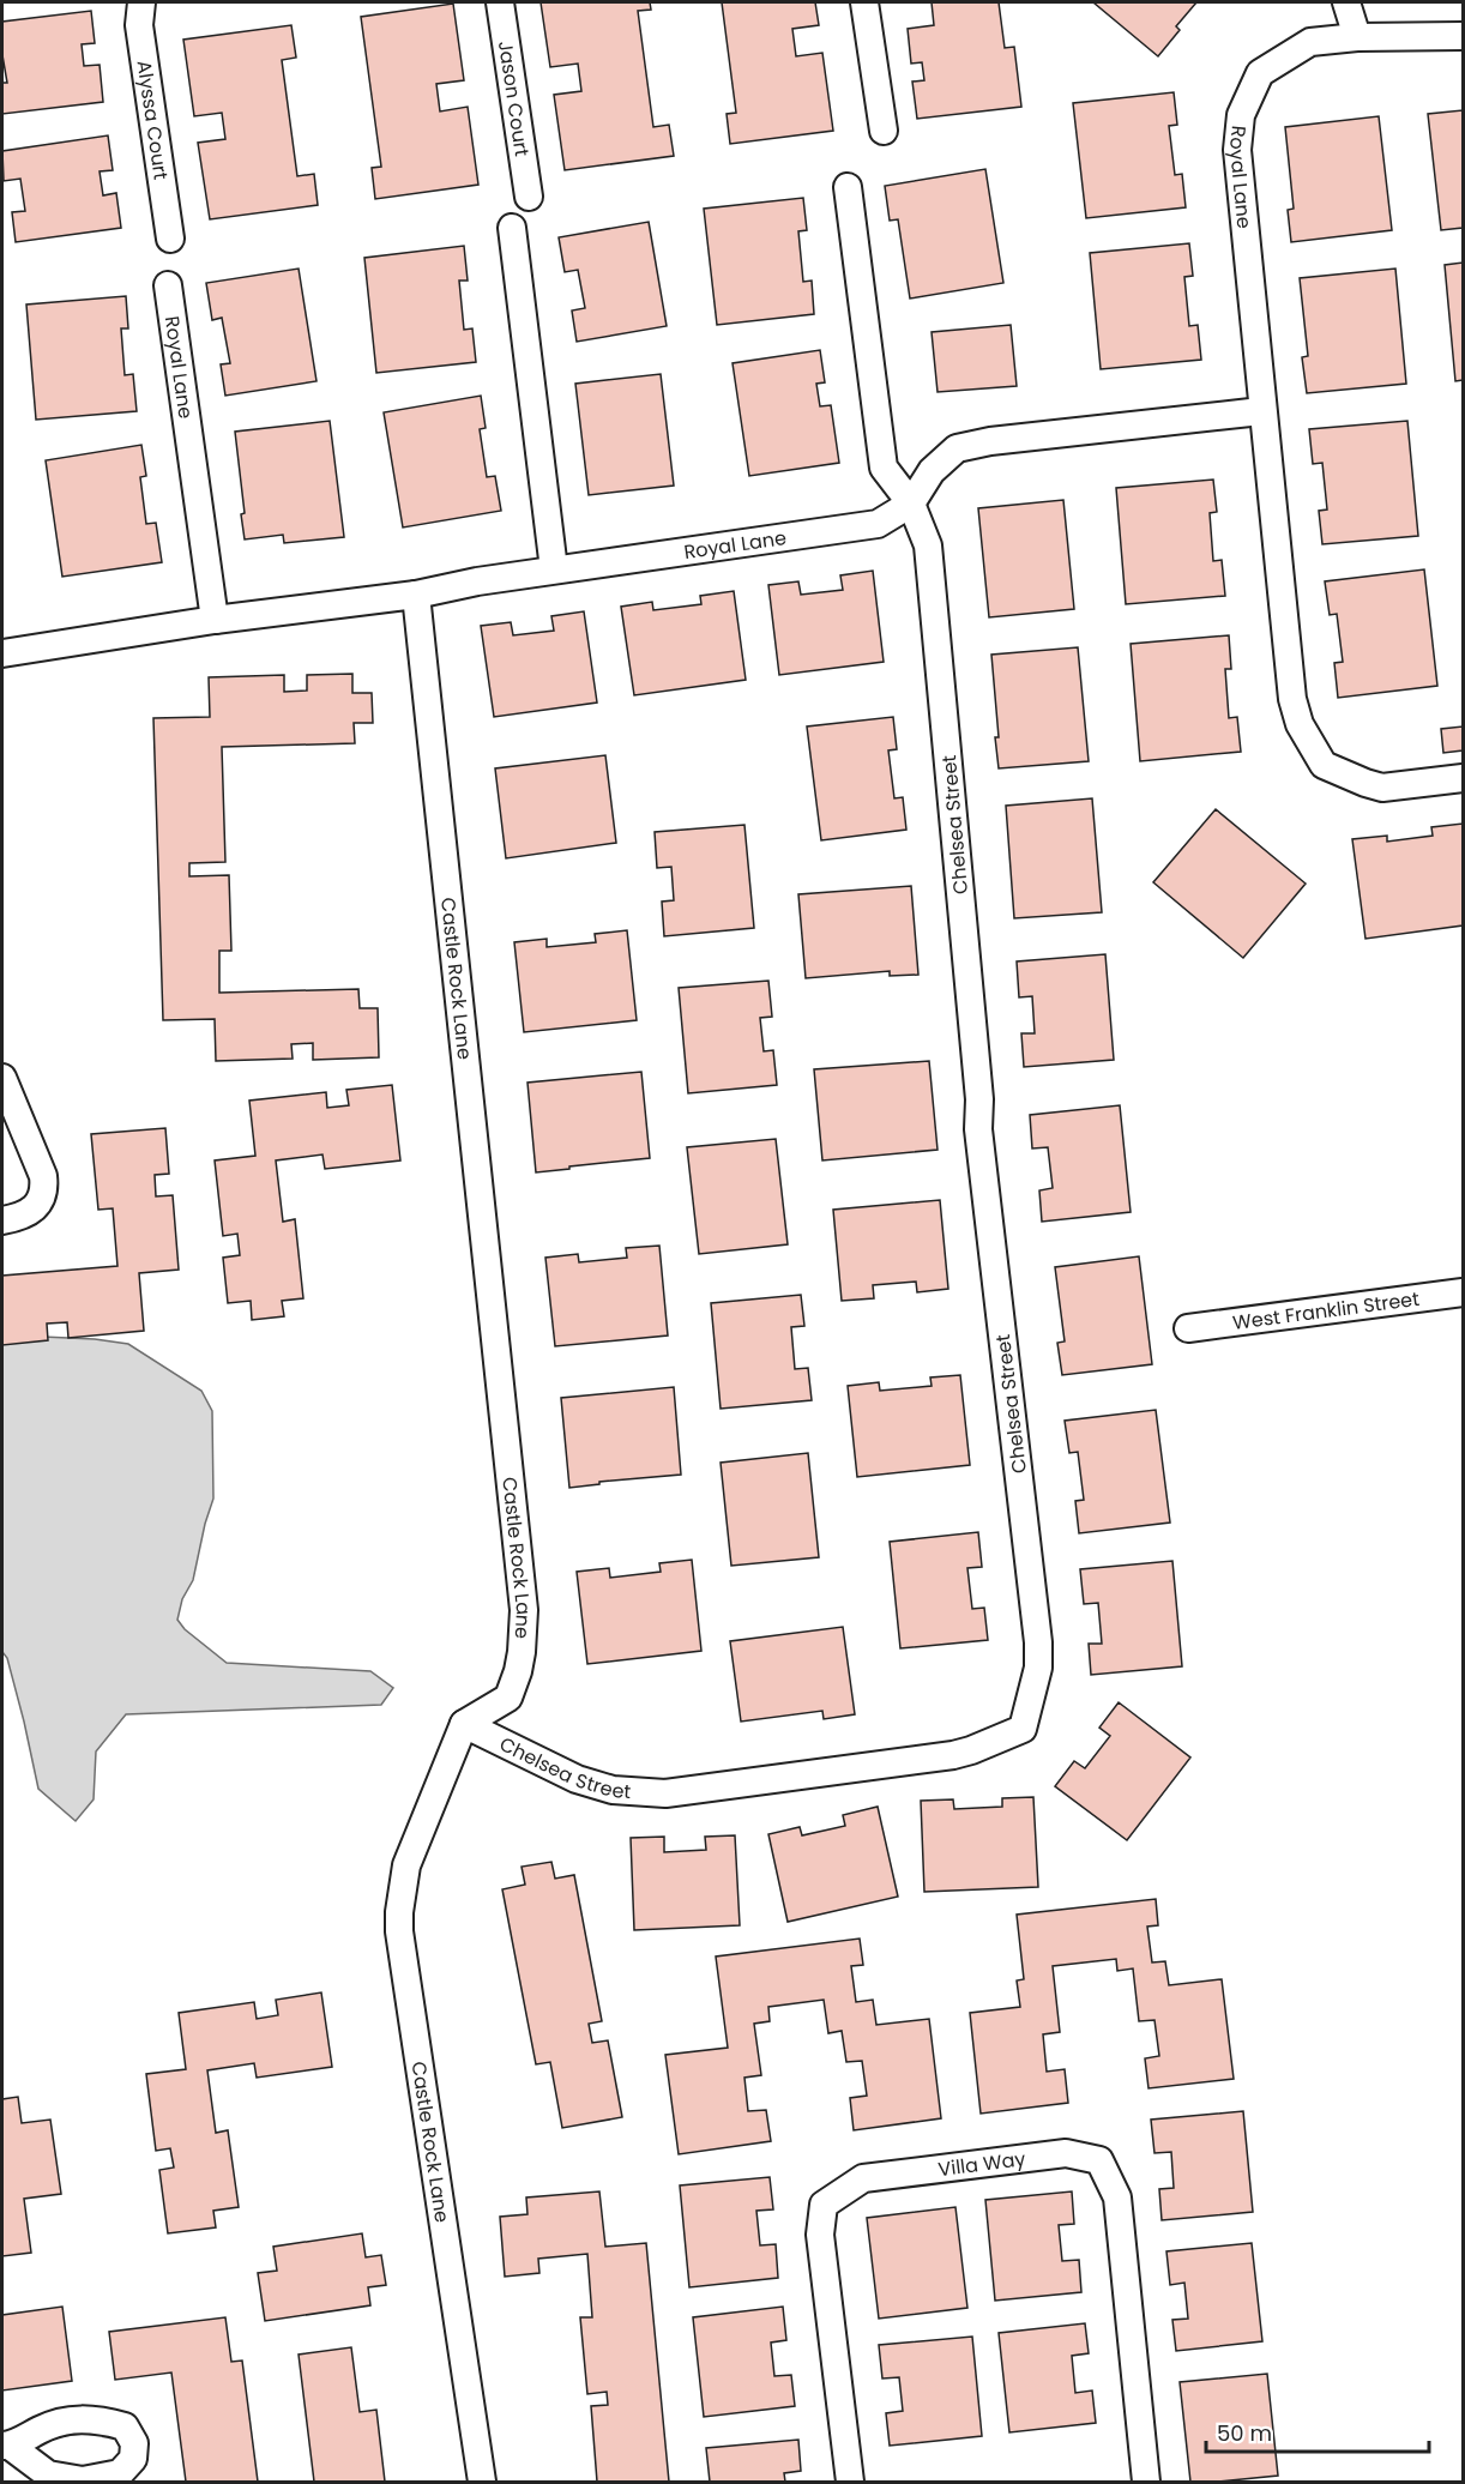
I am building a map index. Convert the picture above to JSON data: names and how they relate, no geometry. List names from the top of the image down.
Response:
{
  "streets": {
    "street": [
      "Jason Court",
      "Alyssa Court",
      "Royal Lane",
      "Chelsea Street",
      "Castle Rock Lane",
      "West Franklin Street",
      "Villa Way"
    ]
  },
  "crossings": [
    ["Royal Lane", "Chelsea Street"],
    ["Royal Lane", "Castle Rock Lane"],
    ["Chelsea Street", "Castle Rock Lane"]
  ],
  "scale_bar": "50 m"
}
